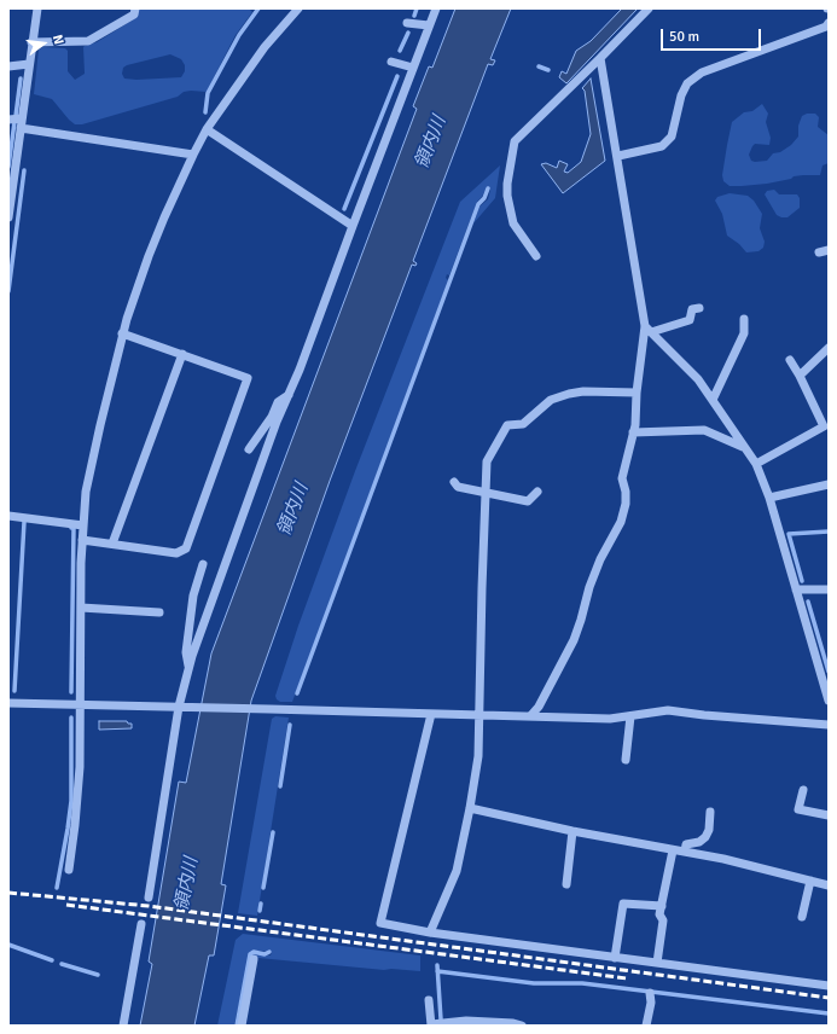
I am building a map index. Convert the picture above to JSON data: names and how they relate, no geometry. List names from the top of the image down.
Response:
{
  "water": ["領内川"],
  "scale_bar": "50 m",
  "north": "right"
}
